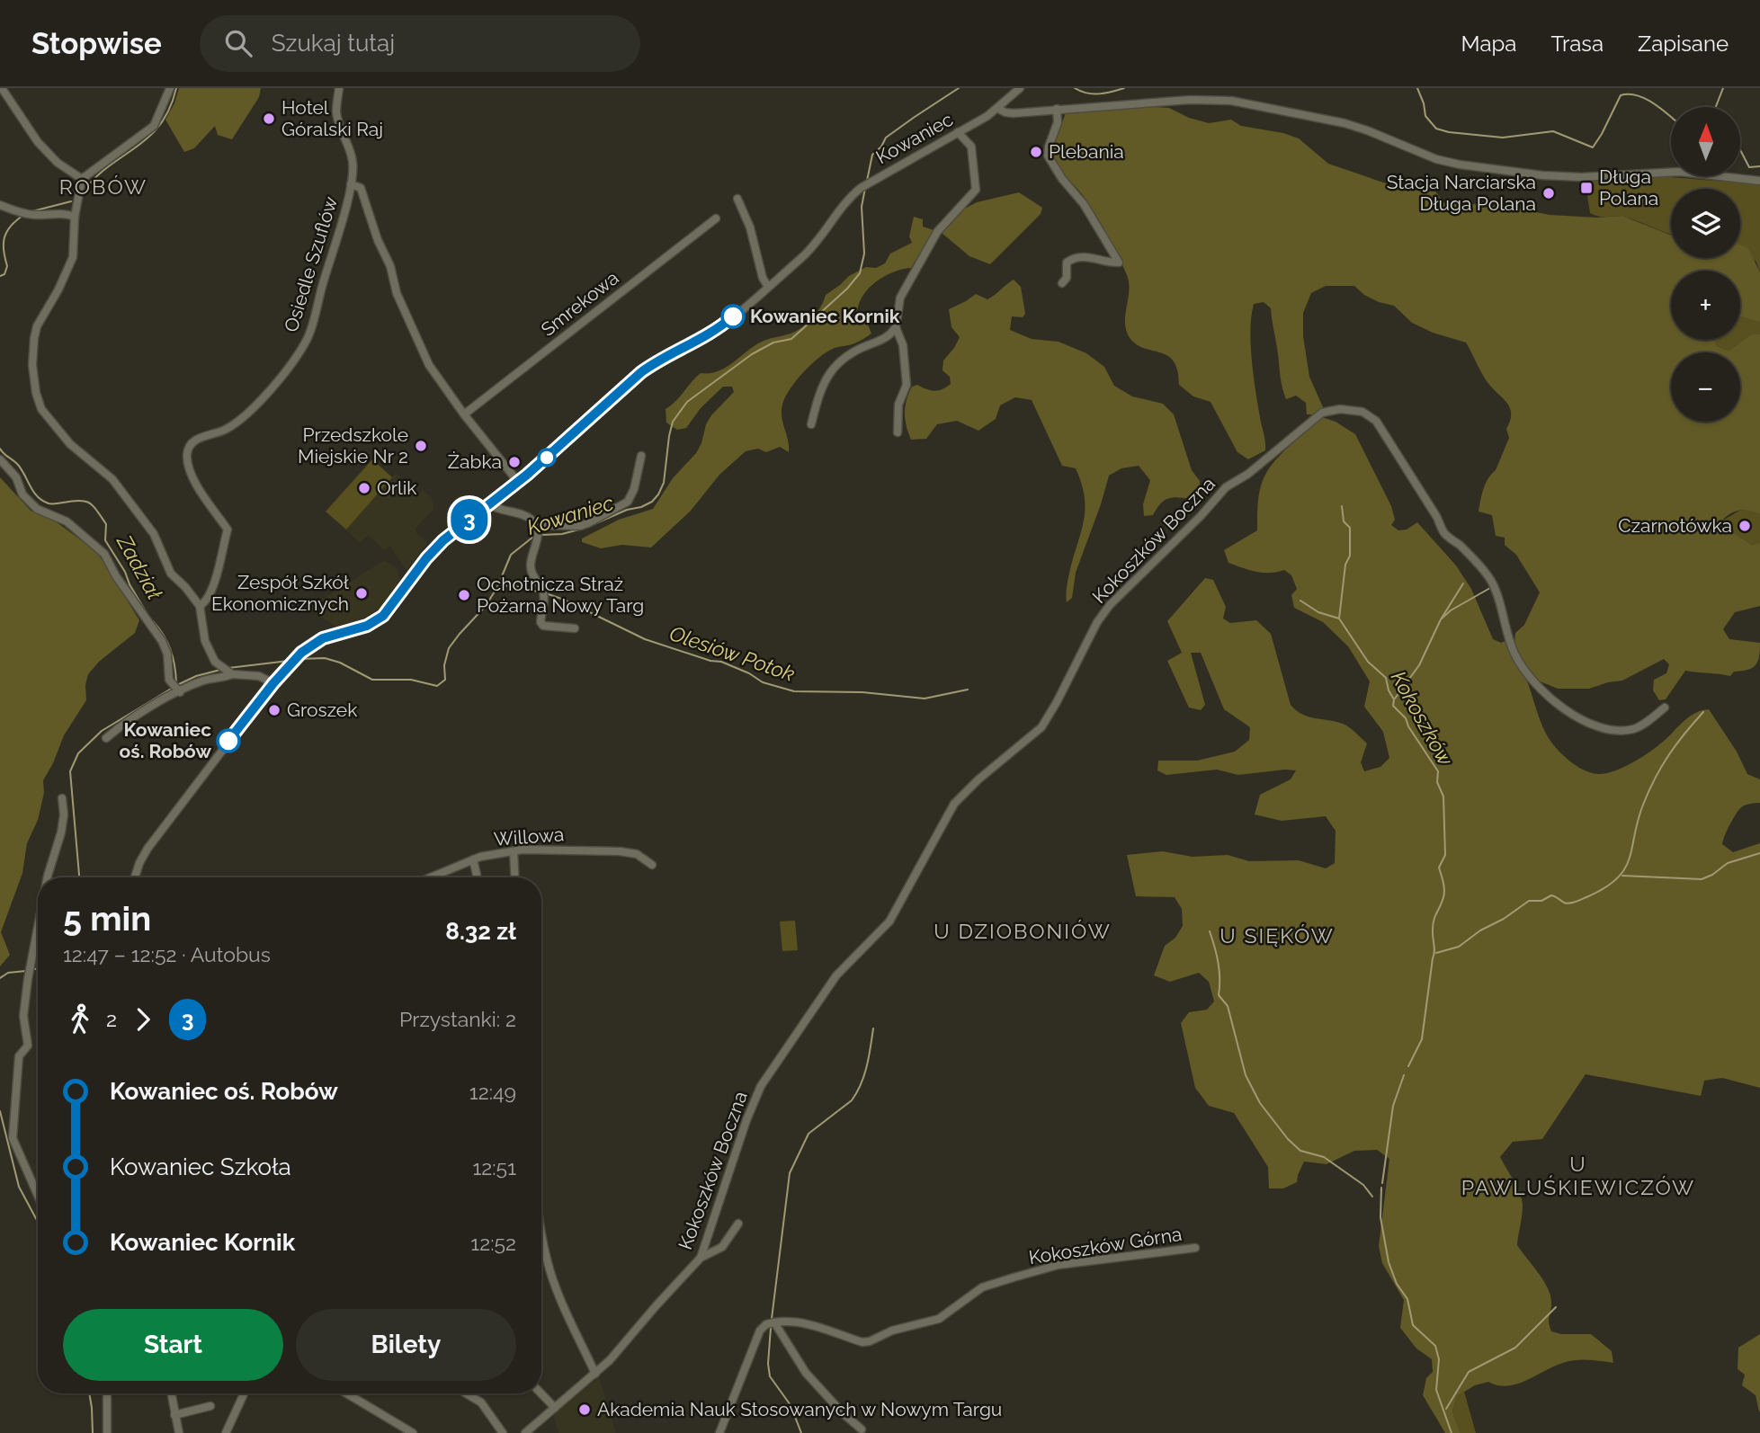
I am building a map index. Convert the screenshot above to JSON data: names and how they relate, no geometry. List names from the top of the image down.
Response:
{
  "streets": {
    "street": [
      "Kowaniec",
      "Osiedle Szuflów",
      "Smrekowa",
      "Kokoszków Boczna",
      "Willowa",
      "Kokoszków Górna"
    ]
  },
  "districts": [
    "ROBÓW",
    "U DZIOBONIÓW",
    "U SIĘKÓW",
    "U PAWLUŚKIEWICZÓW"
  ],
  "water": [
    "Kowaniec",
    "Zadział",
    "Olesiów Potok",
    "Kokoszków"
  ],
  "places": {
    "other": [
      "Hotel Góralski Raj",
      "Plebania",
      "Stacja Narciarska Długa Polana",
      "Kowaniec Kornik",
      "Przedszkole Miejskie Nr 2",
      "Żabka",
      "Orlik",
      "Czarnotówka",
      "Zespół Szkół Ekonomicznych",
      "Ochotnicza Straż Pożarna Nowy Targ",
      "Groszek",
      "Kowaniec oś. Robów",
      "Akademia Nauk Stosowanych w Nowym Targu"
    ],
    "transit": ["Długa Polana"]
  },
  "lines": ["bus line 3"],
  "north": "top",
  "page": {
    "header": "Stopwise",
    "search": "Szukaj tutaj",
    "nav": ["Mapa", "Trasa", "Zapisane"],
    "on_map": "3",
    "map_buttons": ["+", "−"],
    "heading": ["5 min", "12:47 – 12:52 · Autobus", "8.32 zł"],
    "legs": ["2", "3", "Przystanki: 2"],
    "list": [
      {
        "name": "Kowaniec oś. Robów",
        "value": "12:49"
      },
      {
        "name": "Kowaniec Szkoła",
        "value": "12:51"
      },
      {
        "name": "Kowaniec Kornik",
        "value": "12:52"
      }
    ],
    "buttons": ["Start", "Bilety"]
  }
}
